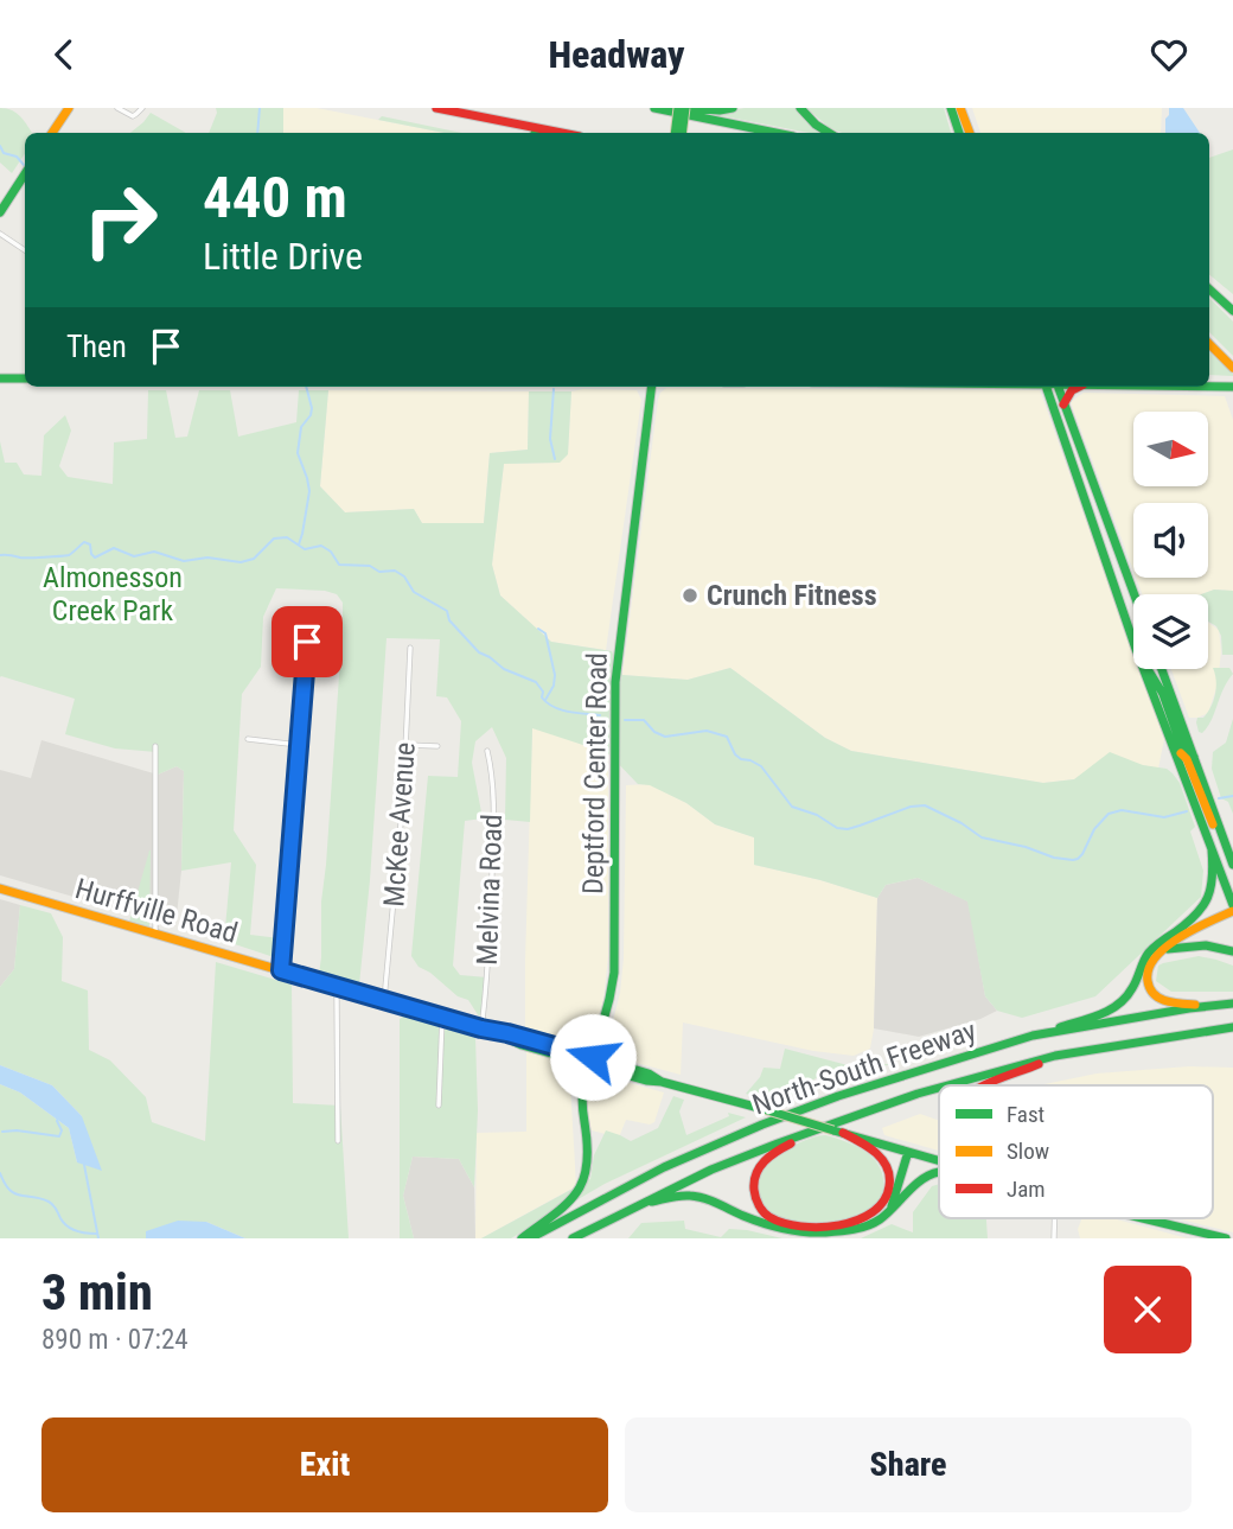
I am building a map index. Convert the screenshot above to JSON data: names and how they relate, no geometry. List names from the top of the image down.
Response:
{
  "streets": {
    "main road": ["Deptford Center Road", "Hurffville Road", "North-South Freeway"],
    "street": ["McKee Avenue", "Melvina Road"]
  },
  "crossings": [
    ["Deptford Center Road", "Hurffville Road"],
    ["McKee Avenue", "Hurffville Road"],
    ["Melvina Road", "Hurffville Road"]
  ],
  "parks": ["Almonesson Creek Park"],
  "places": ["Crunch Fitness"],
  "legend": ["Fast", "Slow", "Jam"],
  "north": "right",
  "page": {
    "header": "Headway",
    "turn": ["440 m", "Little Drive"],
    "then": "Then",
    "heading": ["3 min", "890 m · 07:24"],
    "buttons": ["Exit", "Share"]
  }
}
